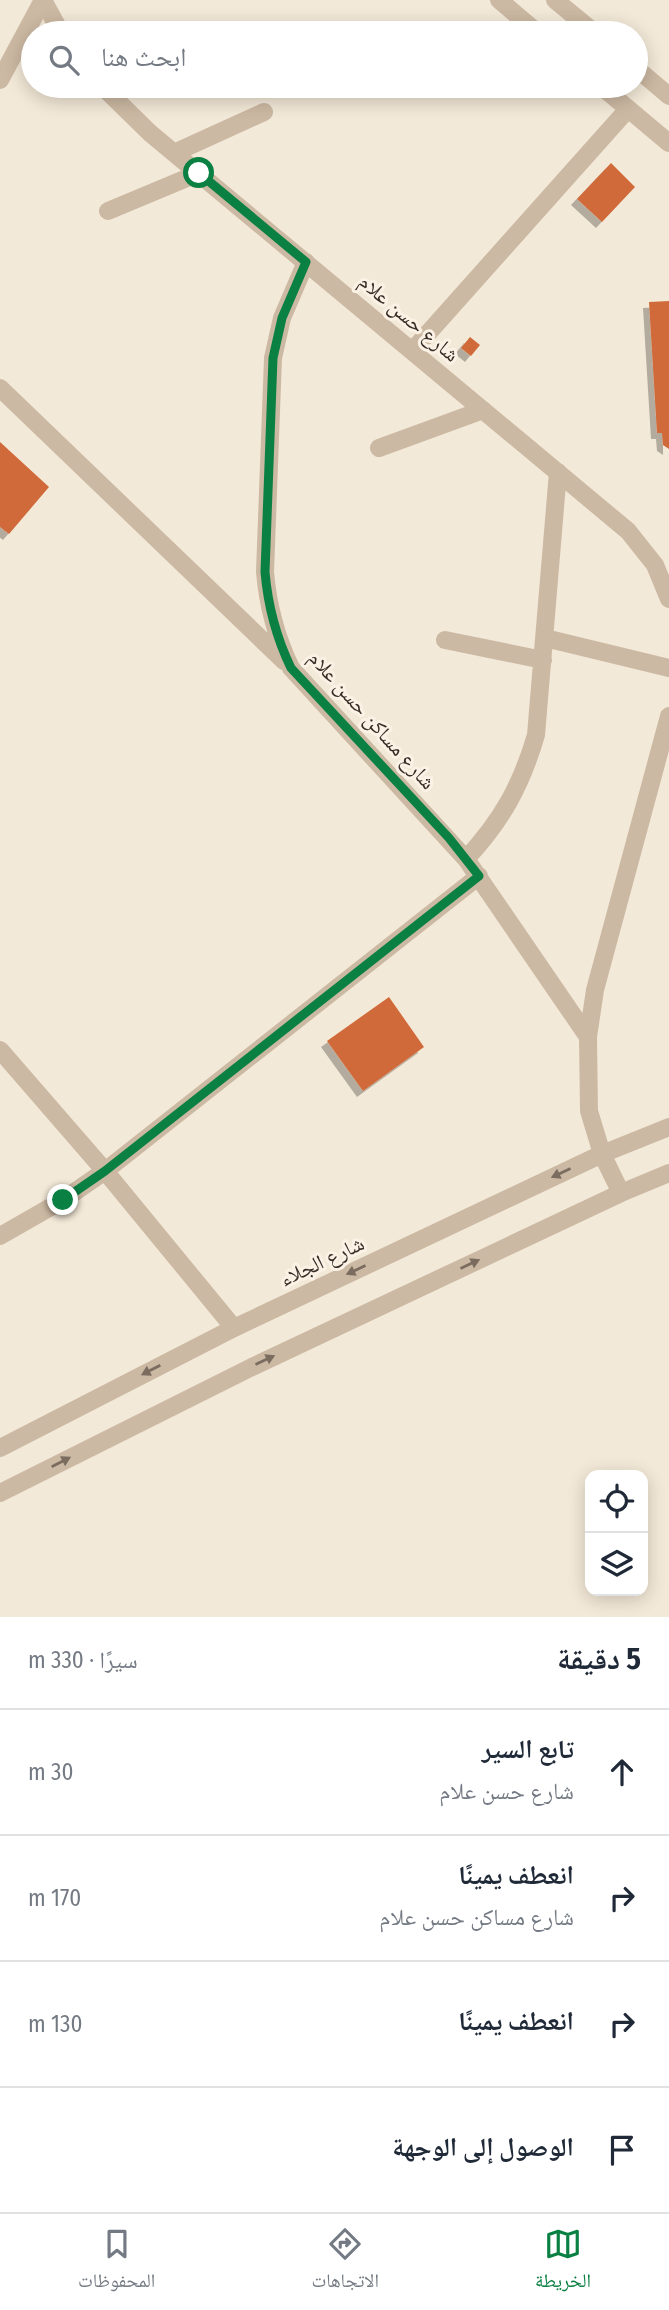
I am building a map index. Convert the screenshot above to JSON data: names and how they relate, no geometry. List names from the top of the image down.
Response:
{
  "streets": {
    "street": ["شارع حسن علام", "شارع مساكن حسن علام", "شارع الجلاء"]
  },
  "crossings": [
    ["شارع حسن علام", "شارع مساكن حسن علام"]
  ],
  "page": {
    "search": "ابحث هنا",
    "heading": ["5 دقيقة", "سيرًا · 330 m"],
    "list": [
      ["تابع السير", "شارع حسن علام", "30 m"],
      ["انعطف يمينًا", "شارع مساكن حسن علام", "170 m"],
      ["انعطف يمينًا", "130 m"],
      "الوصول إلى الوجهة"
    ],
    "nav": ["الخريطة", "الاتجاهات", "المحفوظات"]
  }
}
